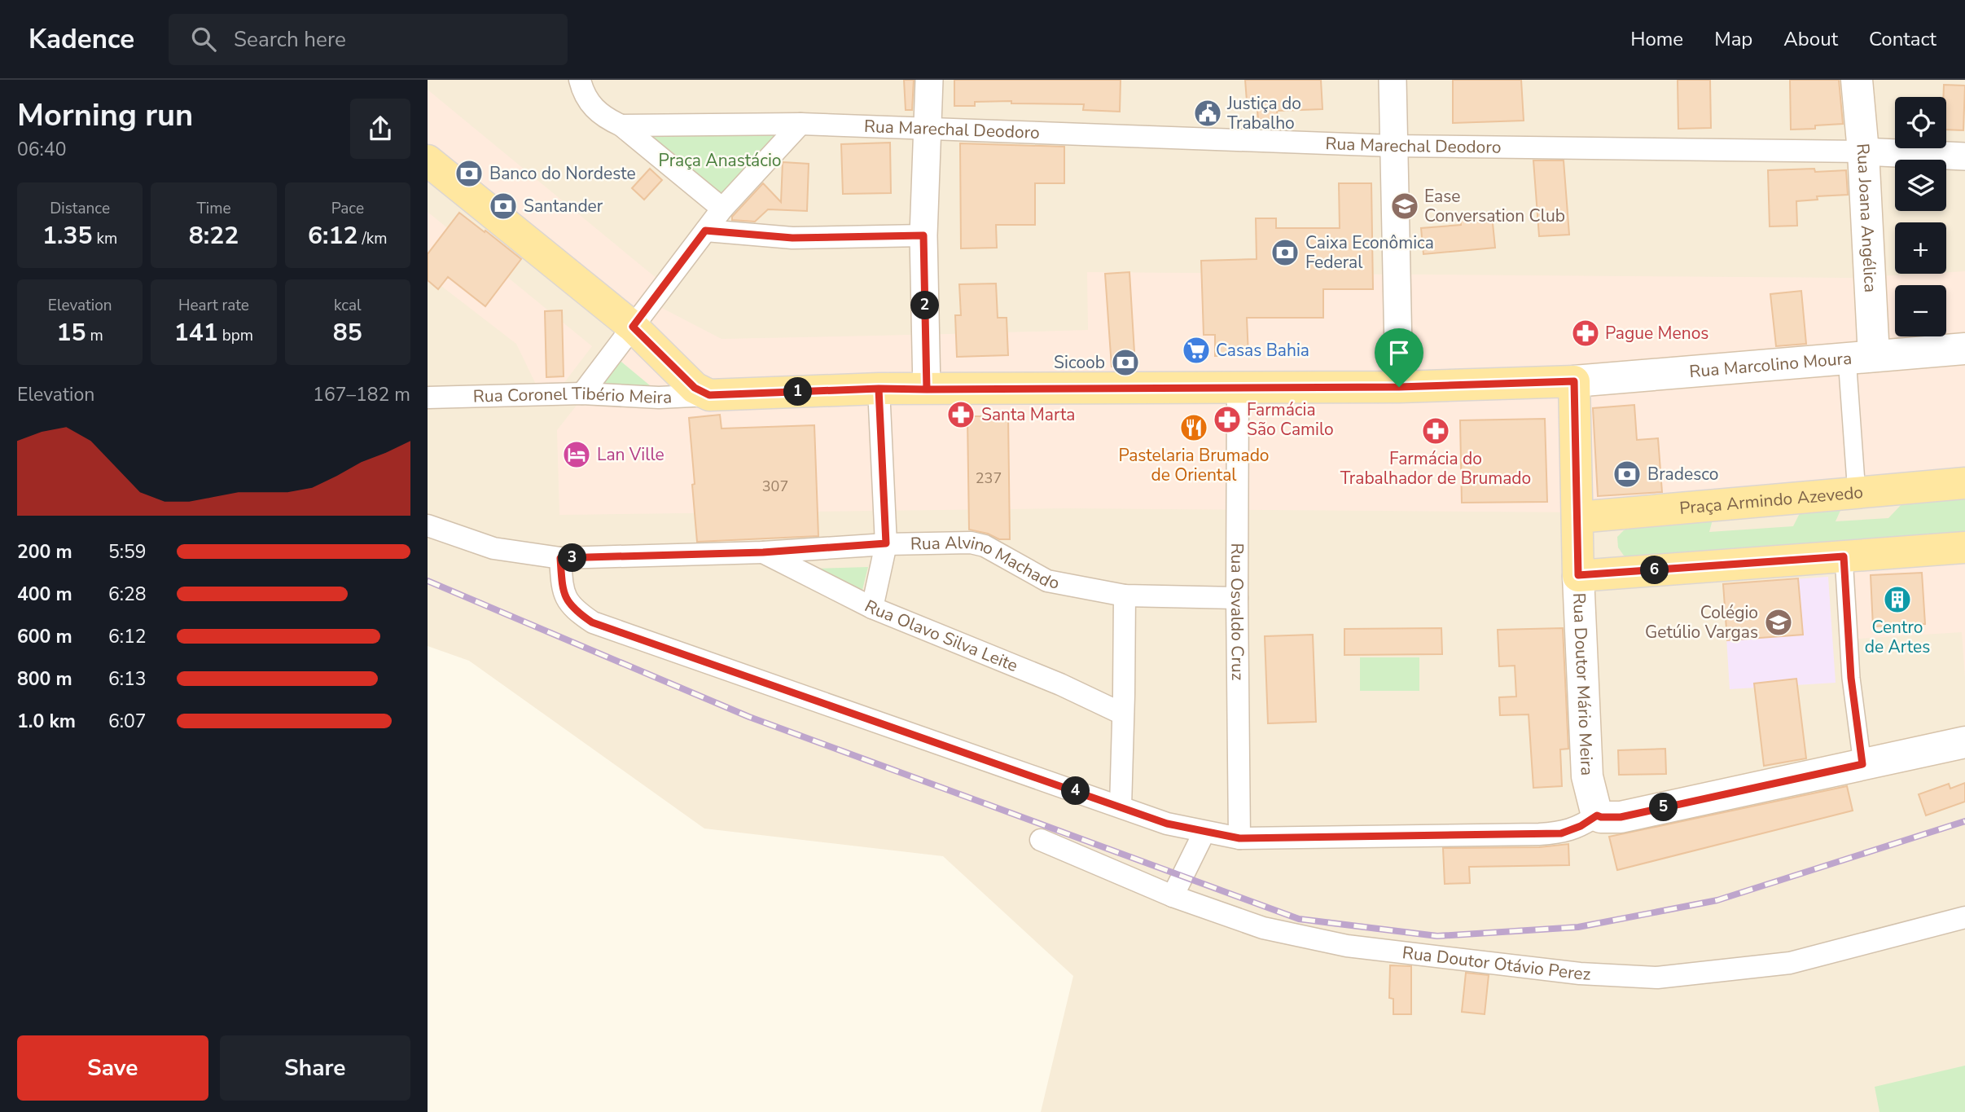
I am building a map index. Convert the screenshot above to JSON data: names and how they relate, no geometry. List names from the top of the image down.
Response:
{
  "streets": {
    "main road": [
      "Rua Joana Angélica",
      "Rua Marcolino Moura",
      "Rua Coronel Tibério Meira",
      "Praça Armindo Azevedo",
      "Rua Doutor Mário Meira"
    ],
    "street": [
      "Rua Marechal Deodoro",
      "Rua Alvino Machado",
      "Rua Osvaldo Cruz",
      "Rua Olavo Silva Leite",
      "Rua Doutor Otávio Perez"
    ]
  },
  "crossings": [
    ["Rua Marechal Deodoro", "Rua Joana Angélica"],
    ["Rua Joana Angélica", "Rua Marcolino Moura"],
    ["Rua Marcolino Moura", "Rua Coronel Tibério Meira"],
    ["Rua Marcolino Moura", "Rua Doutor Mário Meira"],
    ["Rua Coronel Tibério Meira", "Rua Osvaldo Cruz"],
    ["Rua Coronel Tibério Meira", "Rua Doutor Mário Meira"],
    ["Praça Armindo Azevedo", "Rua Doutor Mário Meira"],
    ["Rua Alvino Machado", "Rua Osvaldo Cruz"],
    ["Rua Alvino Machado", "Rua Olavo Silva Leite"]
  ],
  "parks": ["Praça Anastácio"],
  "places": {
    "public building": ["Justiça do Trabalho"],
    "bank": [
      "Banco do Nordeste",
      "Santander",
      "Caixa Econômica Federal",
      "Sicoob",
      "Bradesco"
    ],
    "school or university": ["Ease Conversation Club", "Colégio Getúlio Vargas"],
    "pharmacy": [
      "Pague Menos",
      "Santa Marta",
      "Farmácia São Camilo",
      "Farmácia do Trabalhador de Brumado"
    ],
    "supermarket": ["Casas Bahia"],
    "restaurant": ["Pastelaria Brumado de Oriental"],
    "hotel": ["Lan Ville"],
    "building": ["Centro de Artes"]
  },
  "house_numbers": ["237", "307"],
  "page": {
    "header": "Kadence",
    "search": "Search here",
    "nav": [
      "Home",
      "Map",
      "About",
      "Contact"
    ],
    "heading": ["Morning run", "06:40"],
    "map_buttons": ["+", "−"],
    "stats": [
      ["Distance", "1.35 km"],
      ["Time", "8:22"],
      ["Pace", "6:12 /km"],
      ["Elevation", "15 m"],
      ["Heart rate", "141 bpm"],
      ["kcal", "85"]
    ],
    "pins": [
      "2",
      "1",
      "3",
      "6",
      "4",
      "5"
    ],
    "chart": ["Elevation", "167–182 m"],
    "list": [
      {
        "name": "200 m",
        "note": "5:59"
      },
      {
        "name": "400 m",
        "note": "6:28"
      },
      {
        "name": "600 m",
        "note": "6:12"
      },
      {
        "name": "800 m",
        "note": "6:13"
      },
      {
        "name": "1.0 km",
        "note": "6:07"
      }
    ],
    "buttons": ["Save", "Share"]
  }
}
